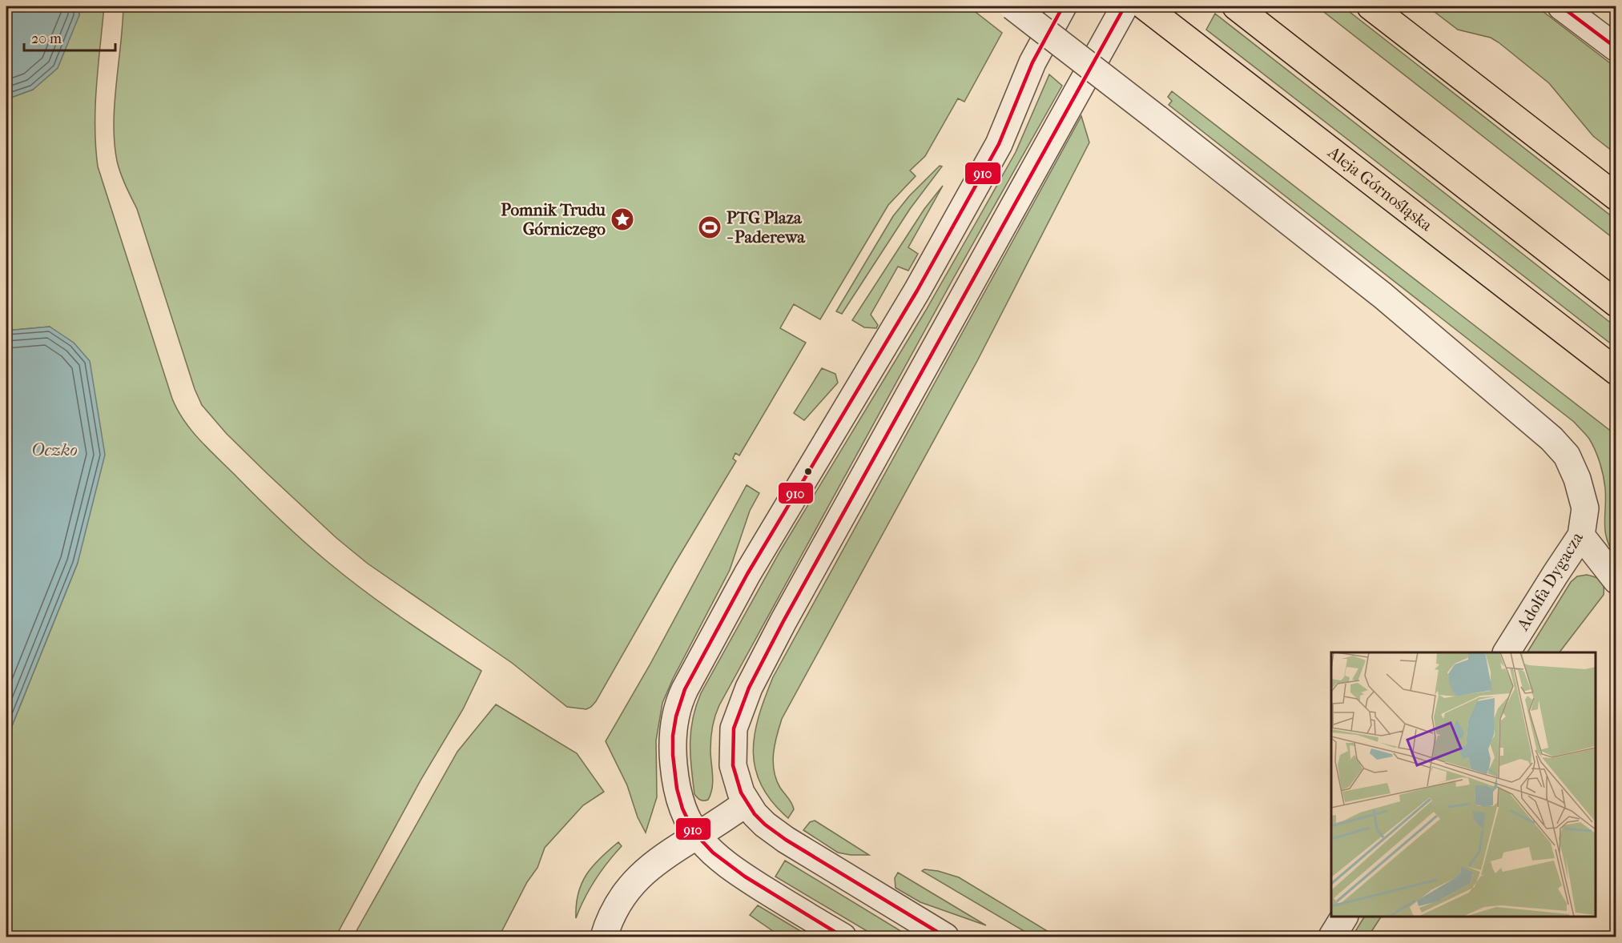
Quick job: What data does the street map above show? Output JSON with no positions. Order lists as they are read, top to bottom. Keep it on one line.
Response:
{"streets":{"main road":["Aleja Górnośląska"],"street":["Adolfa Dygacza"]},"water":["Oczko"],"places":{"place":["Pomnik Trudu Górniczego"],"sports":["PTG Plaza - Paderewa"]},"lines":["transit line 910"],"scale_bar":"20 m"}
